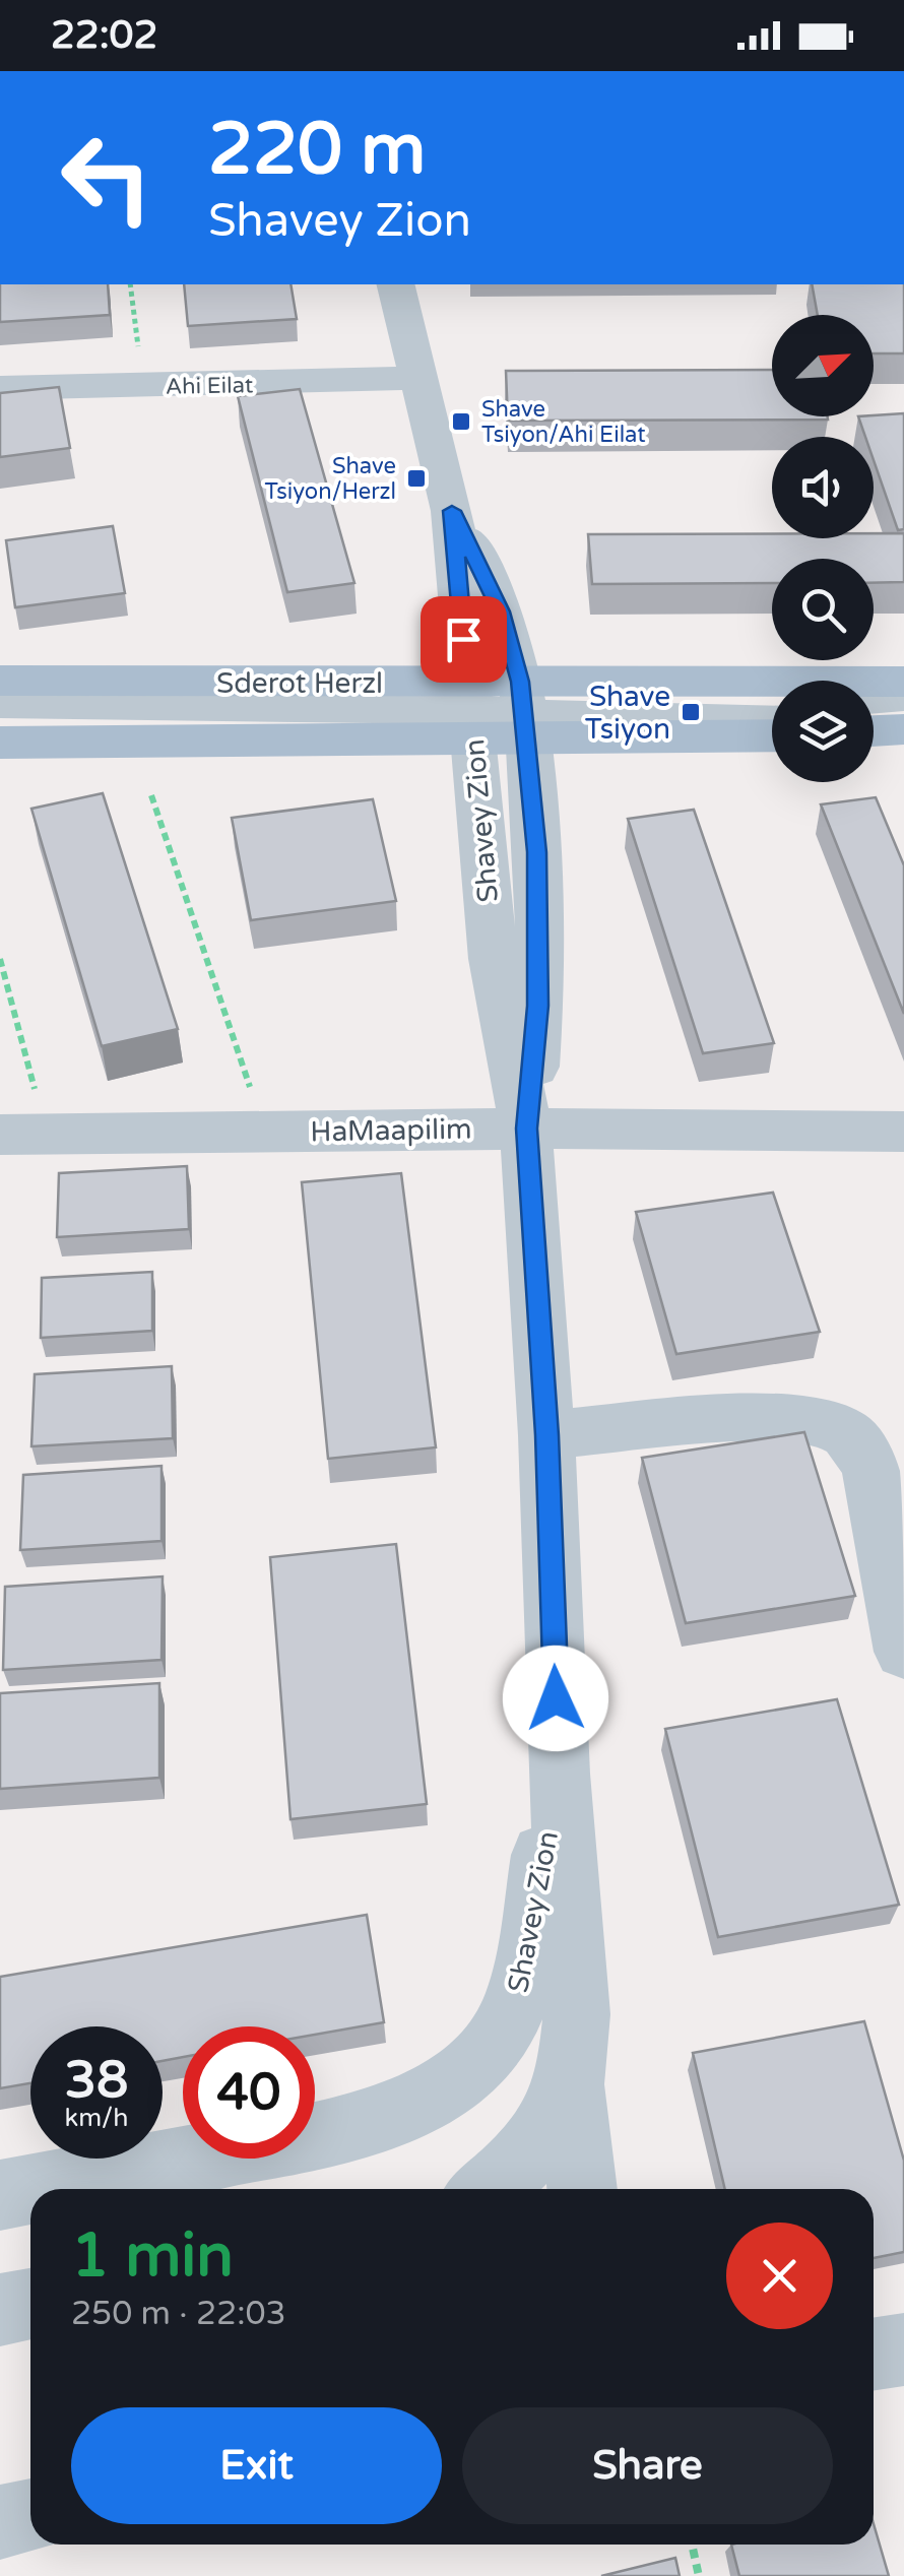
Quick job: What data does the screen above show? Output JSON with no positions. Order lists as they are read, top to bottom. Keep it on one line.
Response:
{"streets":{"main road":["Sderot Herzl"],"street":["Ahi Eilat","Shavey Zion","HaMaapilim"]},"crossings":[["Ahi Eilat","Shavey Zion"],["Sderot Herzl","Shavey Zion"],["Shavey Zion","HaMaapilim"]],"places":{"transit":["Shave Tsiyon/Ahi Eilat","Shave Tsiyon/Herzl","Shave Tsiyon"]},"north":"top right","page":{"status":"22:02","turn":["220 m","Shavey Zion"],"speed":"38 km/h","limit":"40","heading":["1 min","250 m · 22:03"],"buttons":["Exit","Share"]}}
